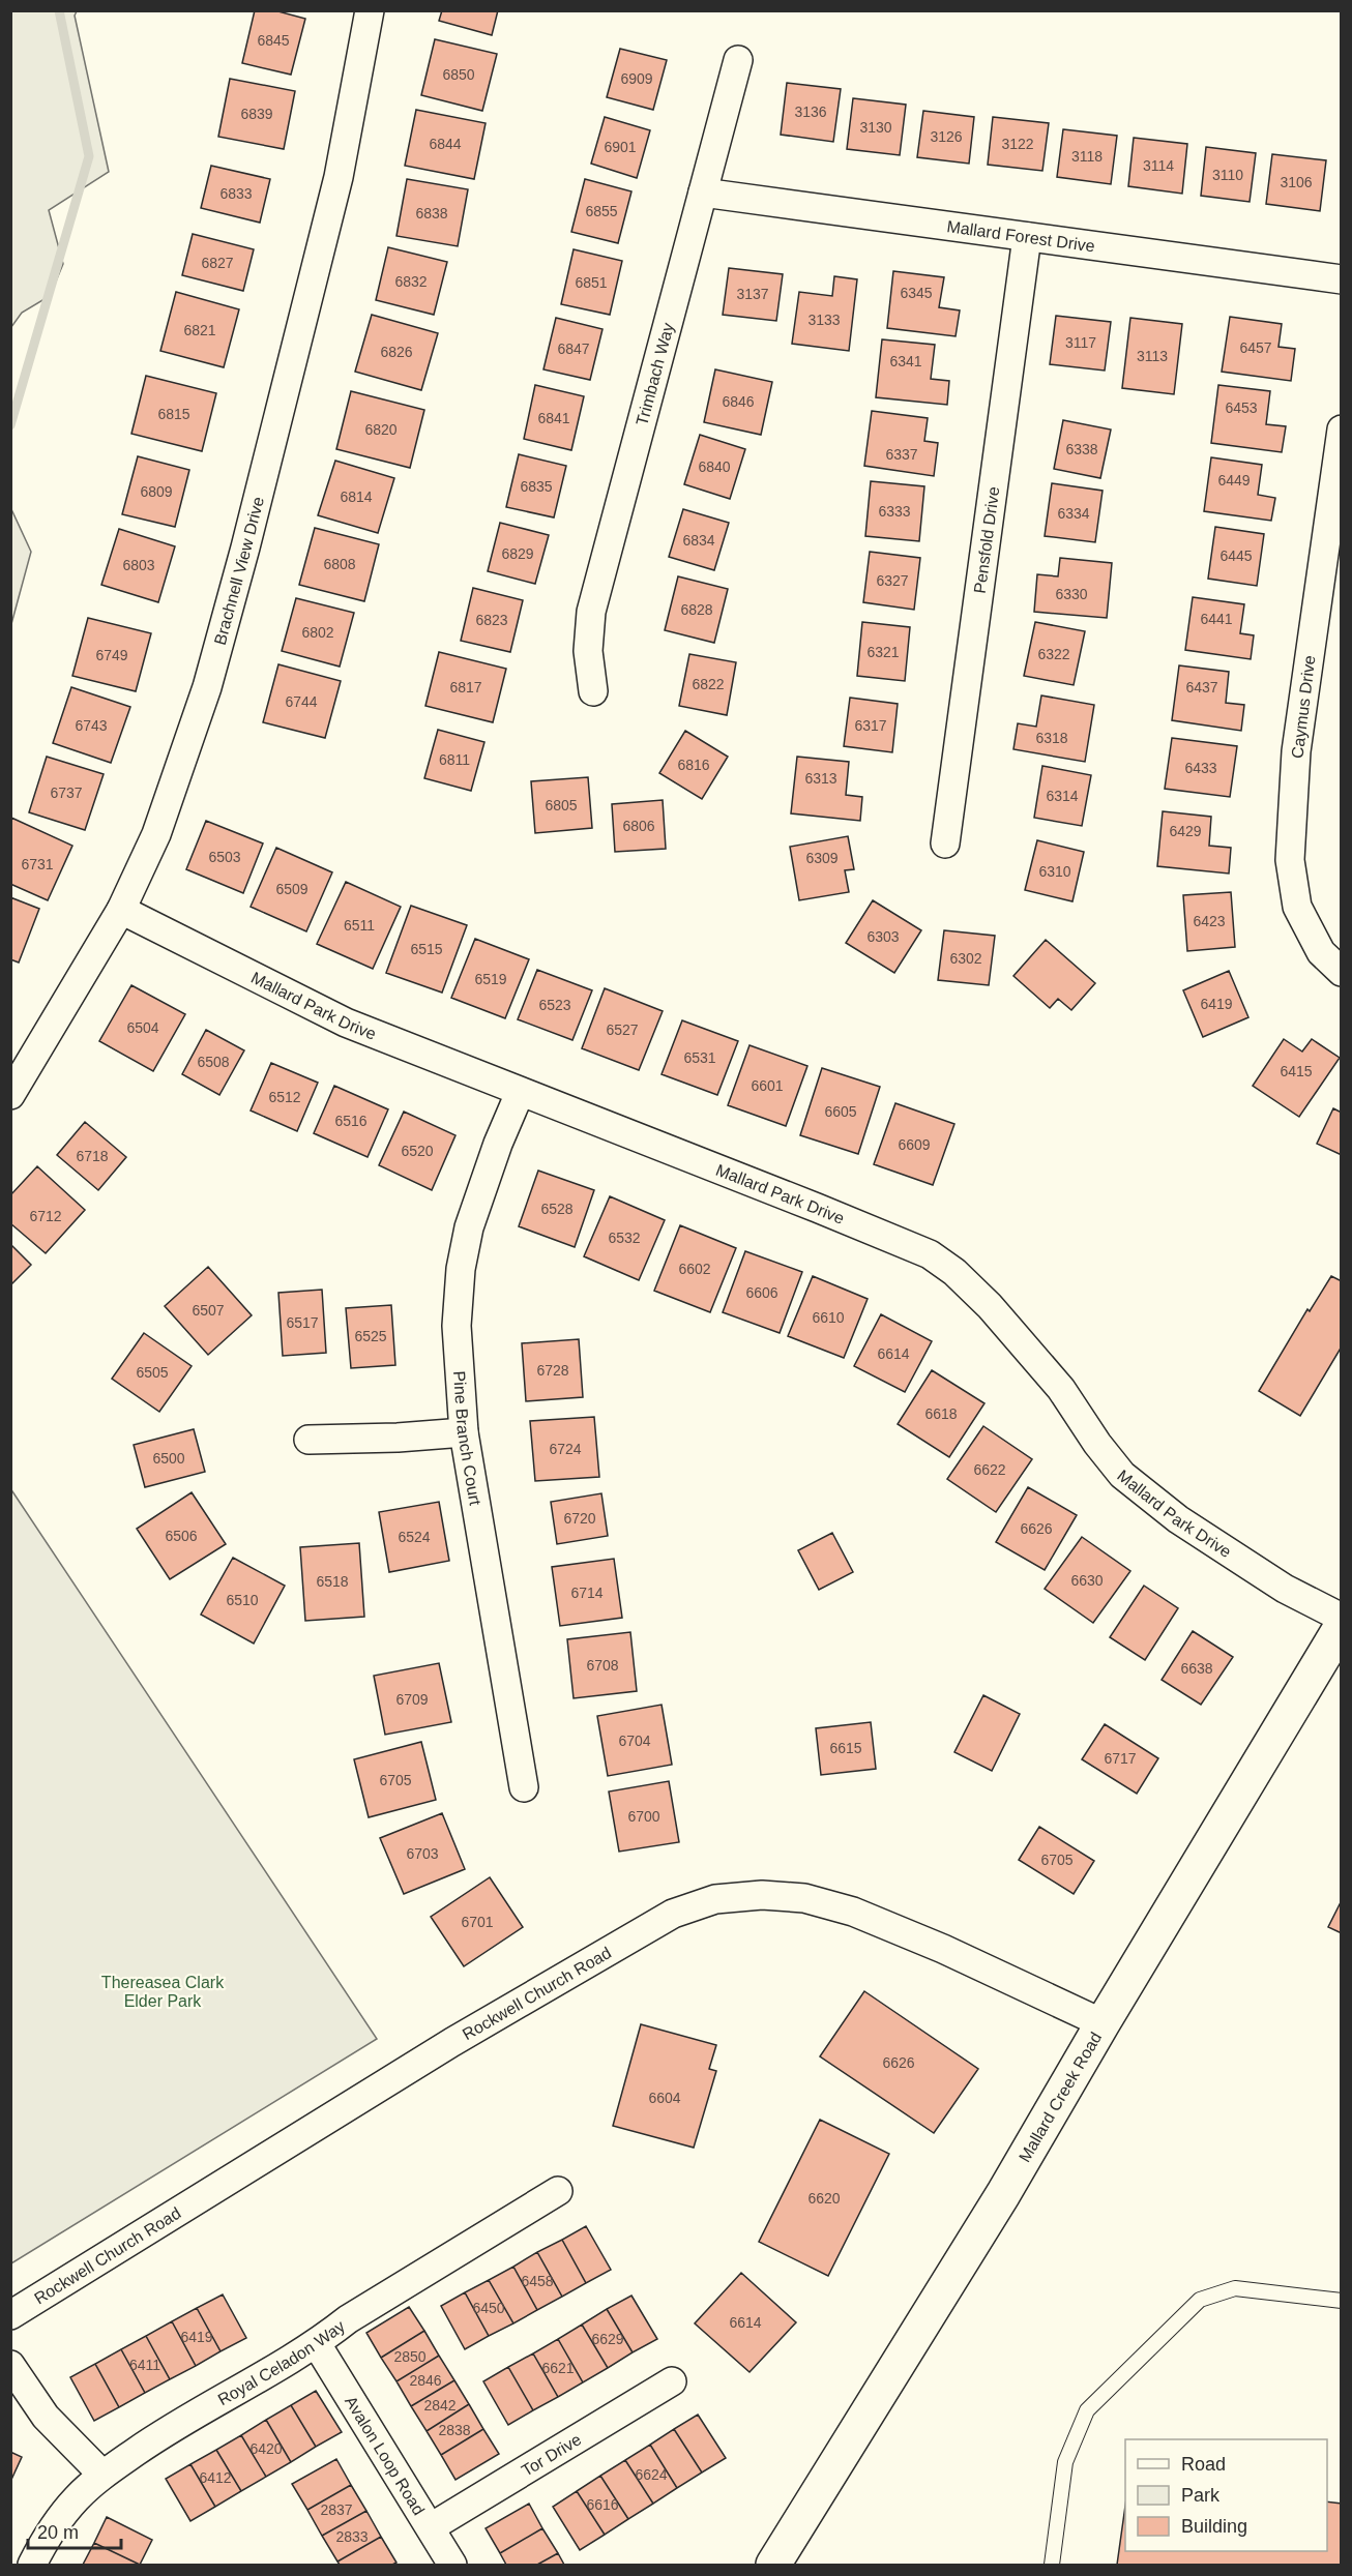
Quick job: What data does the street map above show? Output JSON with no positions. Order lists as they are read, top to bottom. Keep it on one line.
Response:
{"streets":{"main road":["Mallard Creek Road"],"street":["Mallard Forest Drive","Trimbach Way","Pensfold Drive","Brachnell View Drive","Caymus Drive","Mallard Park Drive","Pine Branch Court","Rockwell Church Road","Royal Celadon Way","Avalon Loop Road","Tor Drive"]},"crossings":[["Mallard Forest Drive","Trimbach Way"],["Mallard Forest Drive","Pensfold Drive"],["Brachnell View Drive","Mallard Park Drive"],["Mallard Park Drive","Pine Branch Court"],["Rockwell Church Road","Mallard Creek Road"],["Royal Celadon Way","Avalon Loop Road"],["Avalon Loop Road","Tor Drive"]],"parks":["Thereasea Clark Elder Park"],"house_numbers":["6845","6850","6909","3136","6839","3130","3126","6844","3122","6901","3118","3114","3110","3106","6833","6855","6838","6827","6832","6851","6345","3137","3133","6821","3117","6457","6847","6826","3113","6341","6846","6453","6815","6841","6820","6338","6337","6840","6449","6835","6809","6814","6333","6334","6834","6829","6445","6808","6803","6327","6330","6828","6441","6823","6802","6321","6322","6749","6822","6817","6437","6744","6743","6317","6318","6811","6816","6433","6313","6737","6314","6805","6806","6429","6503","6309","6731","6310","6509","6423","6511","6303","6515","6302","6519","6419","6523","6504","6527","6531","6508","6415","6601","6512","6605","6516","6609","6520","6718","6528","6712","6532","6602","6606","6507","6610","6517","6525","6614","6728","6505","6618","6724","6500","6622","6720","6626","6506","6524","6630","6518","6714","6510","6708","6638","6709","6704","6615","6717","6705","6700","6703","6705","6701","6626","6604","6620","6458","6450","6614","6419","6629","2850","6411","6621","2846","2842","2838","6420","6624","6412","6616","2837","2833"],"legend":["Road","Park","Building"],"scale_bar":"20 m"}
